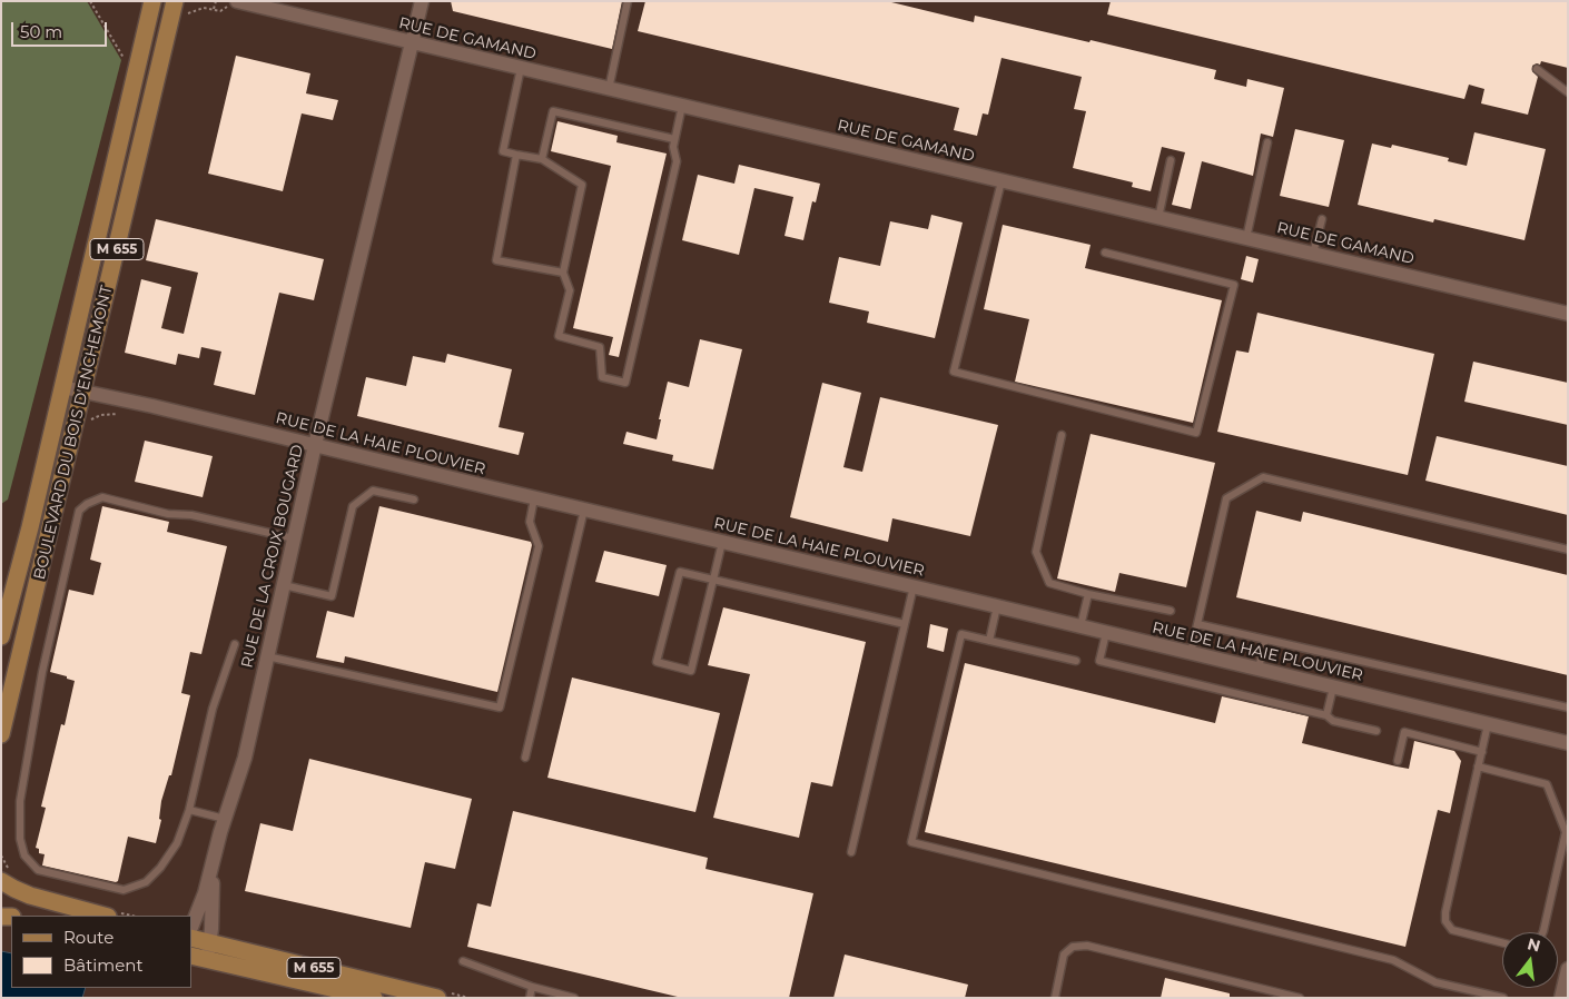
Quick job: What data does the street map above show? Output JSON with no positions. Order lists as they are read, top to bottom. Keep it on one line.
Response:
{"streets":{"main road":["M 655","BOULEVARD DU BOIS D'ENCHEMONT"],"street":["RUE DE GAMAND","RUE DE LA HAIE PLOUVIER","RUE DE LA CROIX BOUGARD"]},"crossings":[["RUE DE GAMAND","RUE DE LA CROIX BOUGARD"],["BOULEVARD DU BOIS D'ENCHEMONT","RUE DE LA HAIE PLOUVIER"],["RUE DE LA HAIE PLOUVIER","RUE DE LA CROIX BOUGARD"]],"legend":["Route","Bâtiment"],"scale_bar":"50 m","north":"top"}
